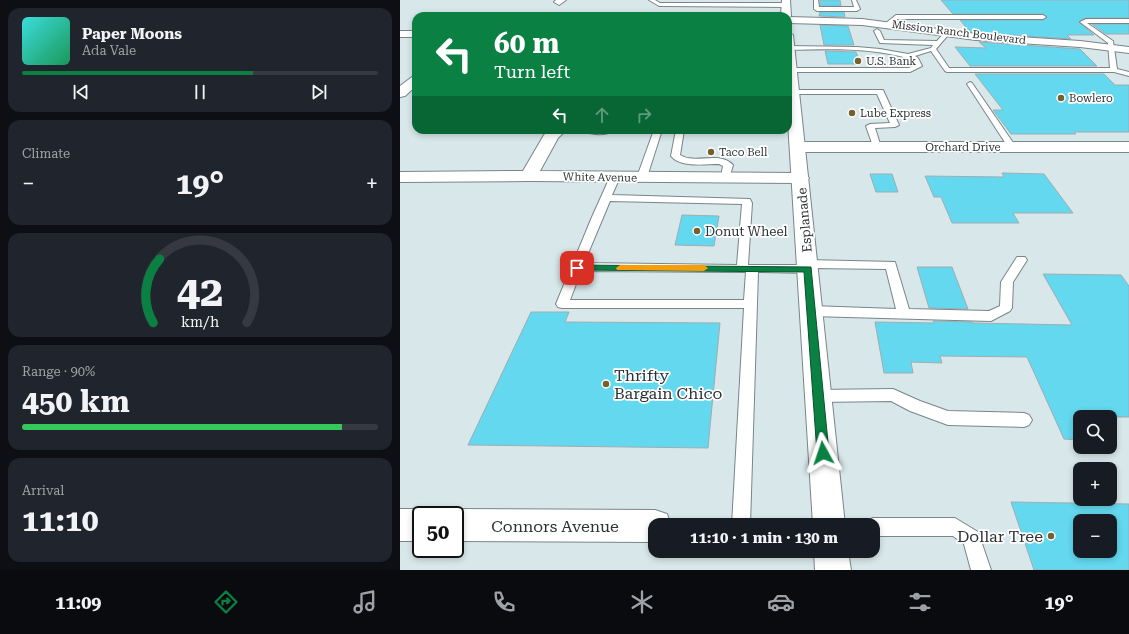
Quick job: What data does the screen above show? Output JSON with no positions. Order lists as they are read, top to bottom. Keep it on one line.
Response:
{"streets":{"street":["Mission Ranch Boulevard","Orchard Drive","White Avenue","Esplanade","Connors Avenue"]},"crossings":[["Orchard Drive","Esplanade"],["White Avenue","Esplanade"]],"places":["U.S. Bank","Bowlero","Lube Express","Taco Bell","Donut Wheel","Thrifty Bargain Chico","Dollar Tree"],"page":{"turn":["60 m","Turn left"],"song":["Paper Moons","Ada Vale"],"tile":["Climate",["Range · 90%","450 km"],["Arrival","11:10"]],"heat":["−","19°","+"],"map_buttons":["+","−"],"limit":"50","trip":"11:10 · 1 min · 130 m","tabs":["11:09","19°"],"gauge":["42","km/h"]}}
